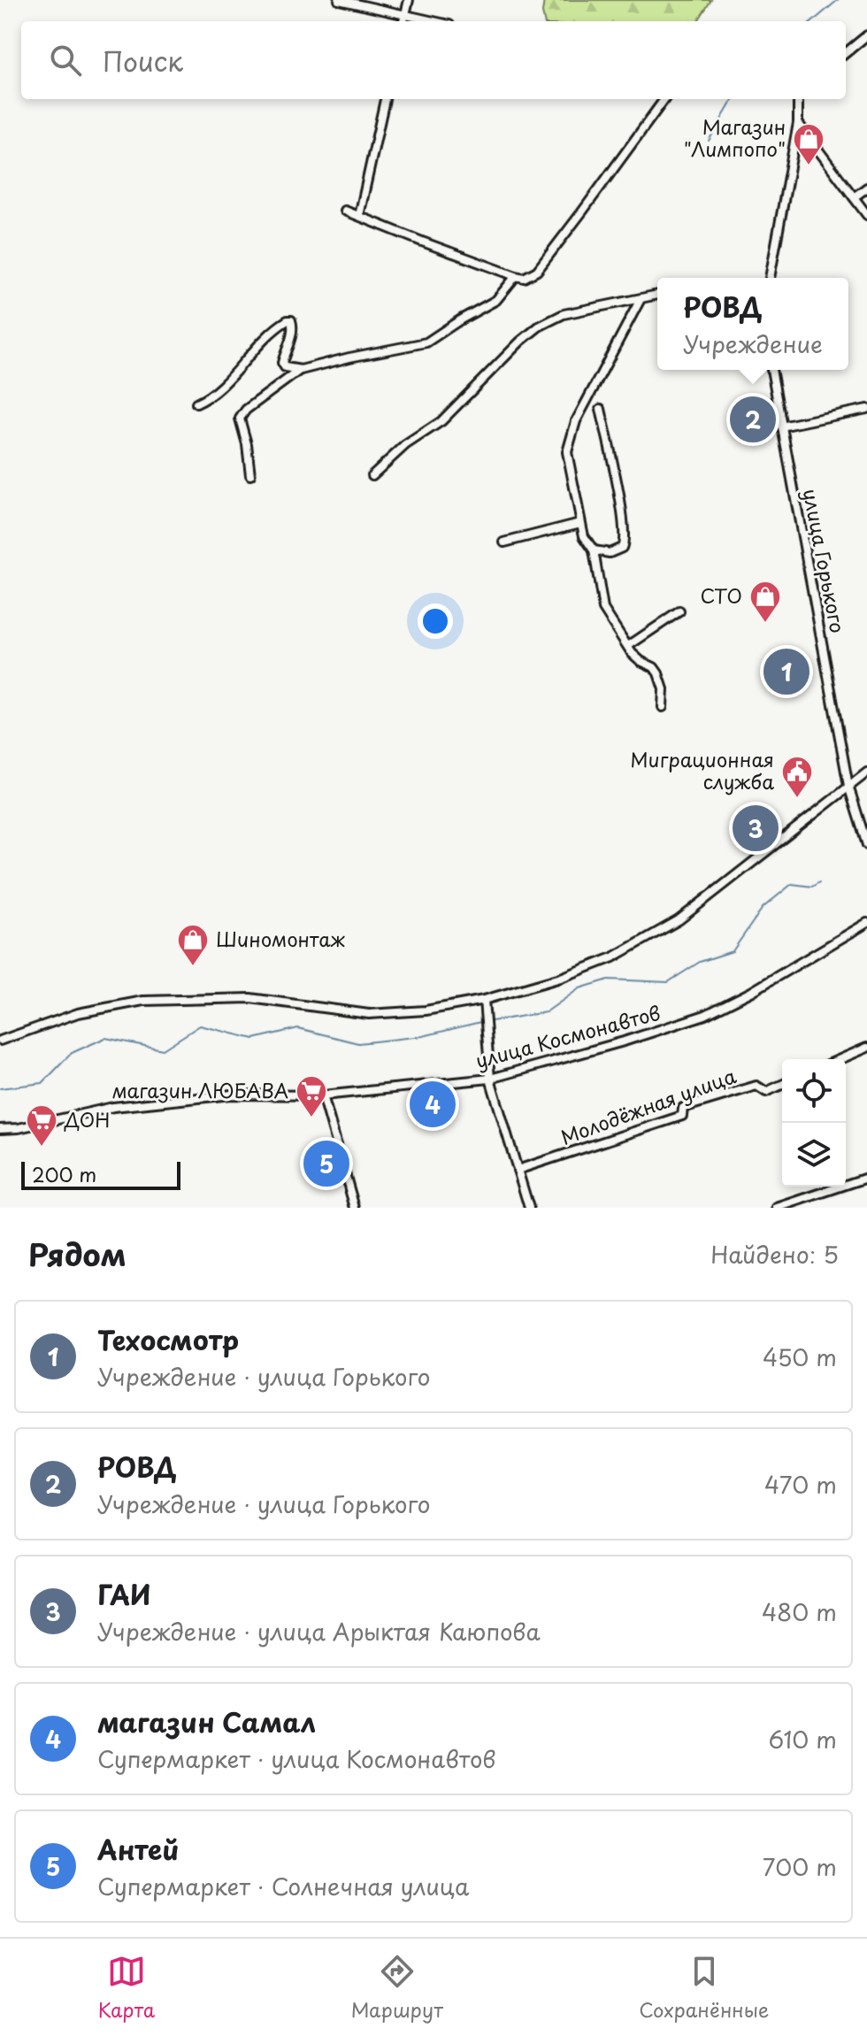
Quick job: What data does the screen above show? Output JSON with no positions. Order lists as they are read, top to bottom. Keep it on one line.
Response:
{"streets":{"street":["улица Горького","улица Космонавтов","Молодёжная улица"]},"places":{"shop":["Магазин \"Лимпопо\"","СТО","Шиномонтаж"],"public building":["Миграционная служба"],"supermarket":["магазин ЛЮБАВА","ДОН"]},"scale_bar":"200 m","page":{"search":"Поиск","popup":["РОВД","Учреждение"],"pins":["2","1","3","4","5"],"scale":"200 m","heading":["Рядом","Найдено: 5"],"list":[{"mark":"1","name":"Техосмотр","note":"Учреждение · улица Горького","value":"450 m"},{"mark":"2","name":"РОВД","note":"Учреждение · улица Горького","value":"470 m"},{"mark":"3","name":"ГАИ","note":"Учреждение · улица Арыктая Каюпова","value":"480 m"},{"mark":"4","name":"магазин Самал","note":"Супермаркет · улица Космонавтов","value":"610 m"},{"mark":"5","name":"Антей","note":"Супермаркет · Солнечная улица","value":"700 m"}],"nav":["Карта","Маршрут","Сохранённые"]}}
